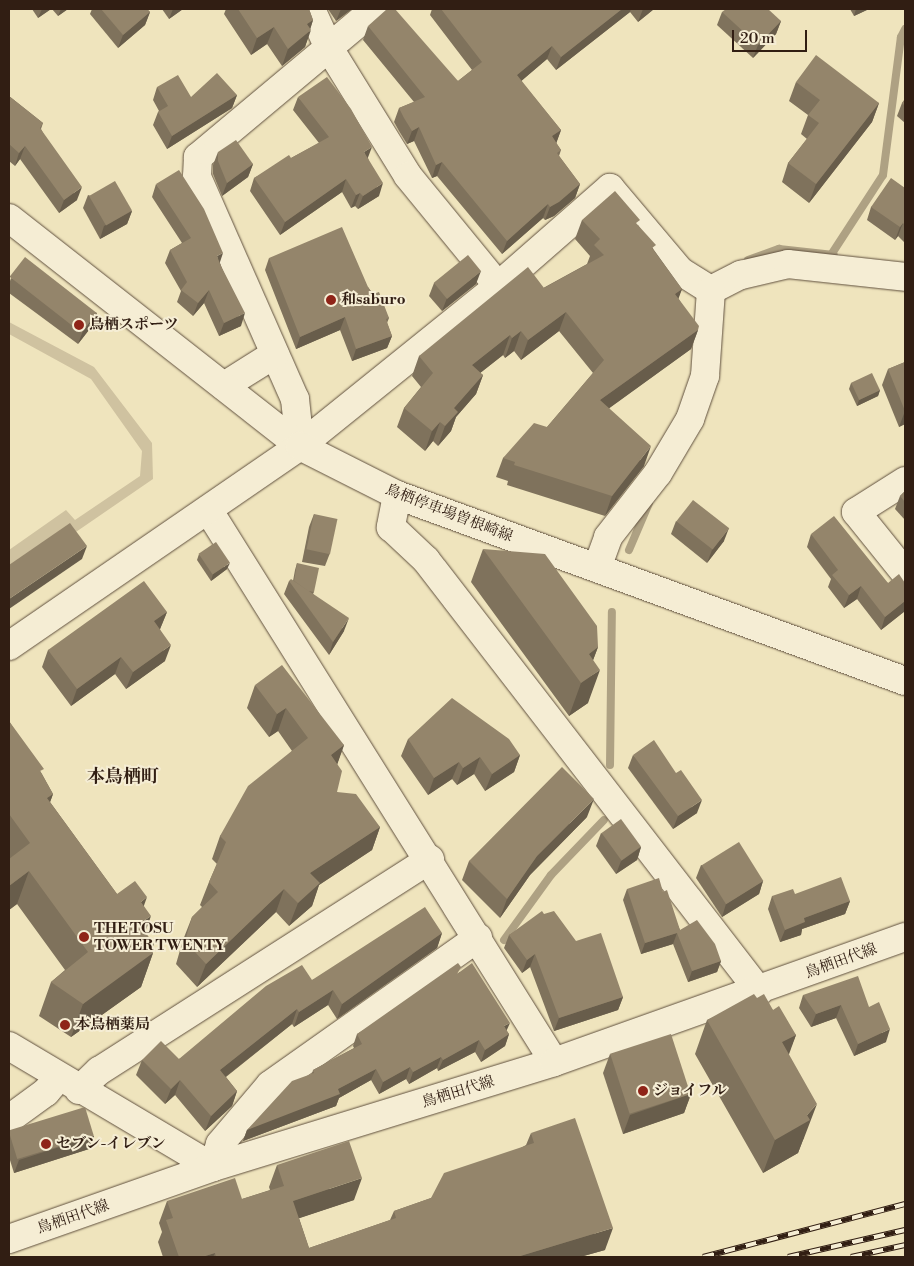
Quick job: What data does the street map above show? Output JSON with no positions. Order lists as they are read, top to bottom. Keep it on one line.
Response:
{"streets":{"street":["鳥栖停車場曽根崎線","鳥栖田代線"]},"districts":["本鳥栖町"],"places":["和saburo","鳥栖スポーツ","THE TOSU TOWER TWENTY","本鳥栖薬局","ジョイフル","セブン-イレブン"],"scale_bar":"20 m"}
